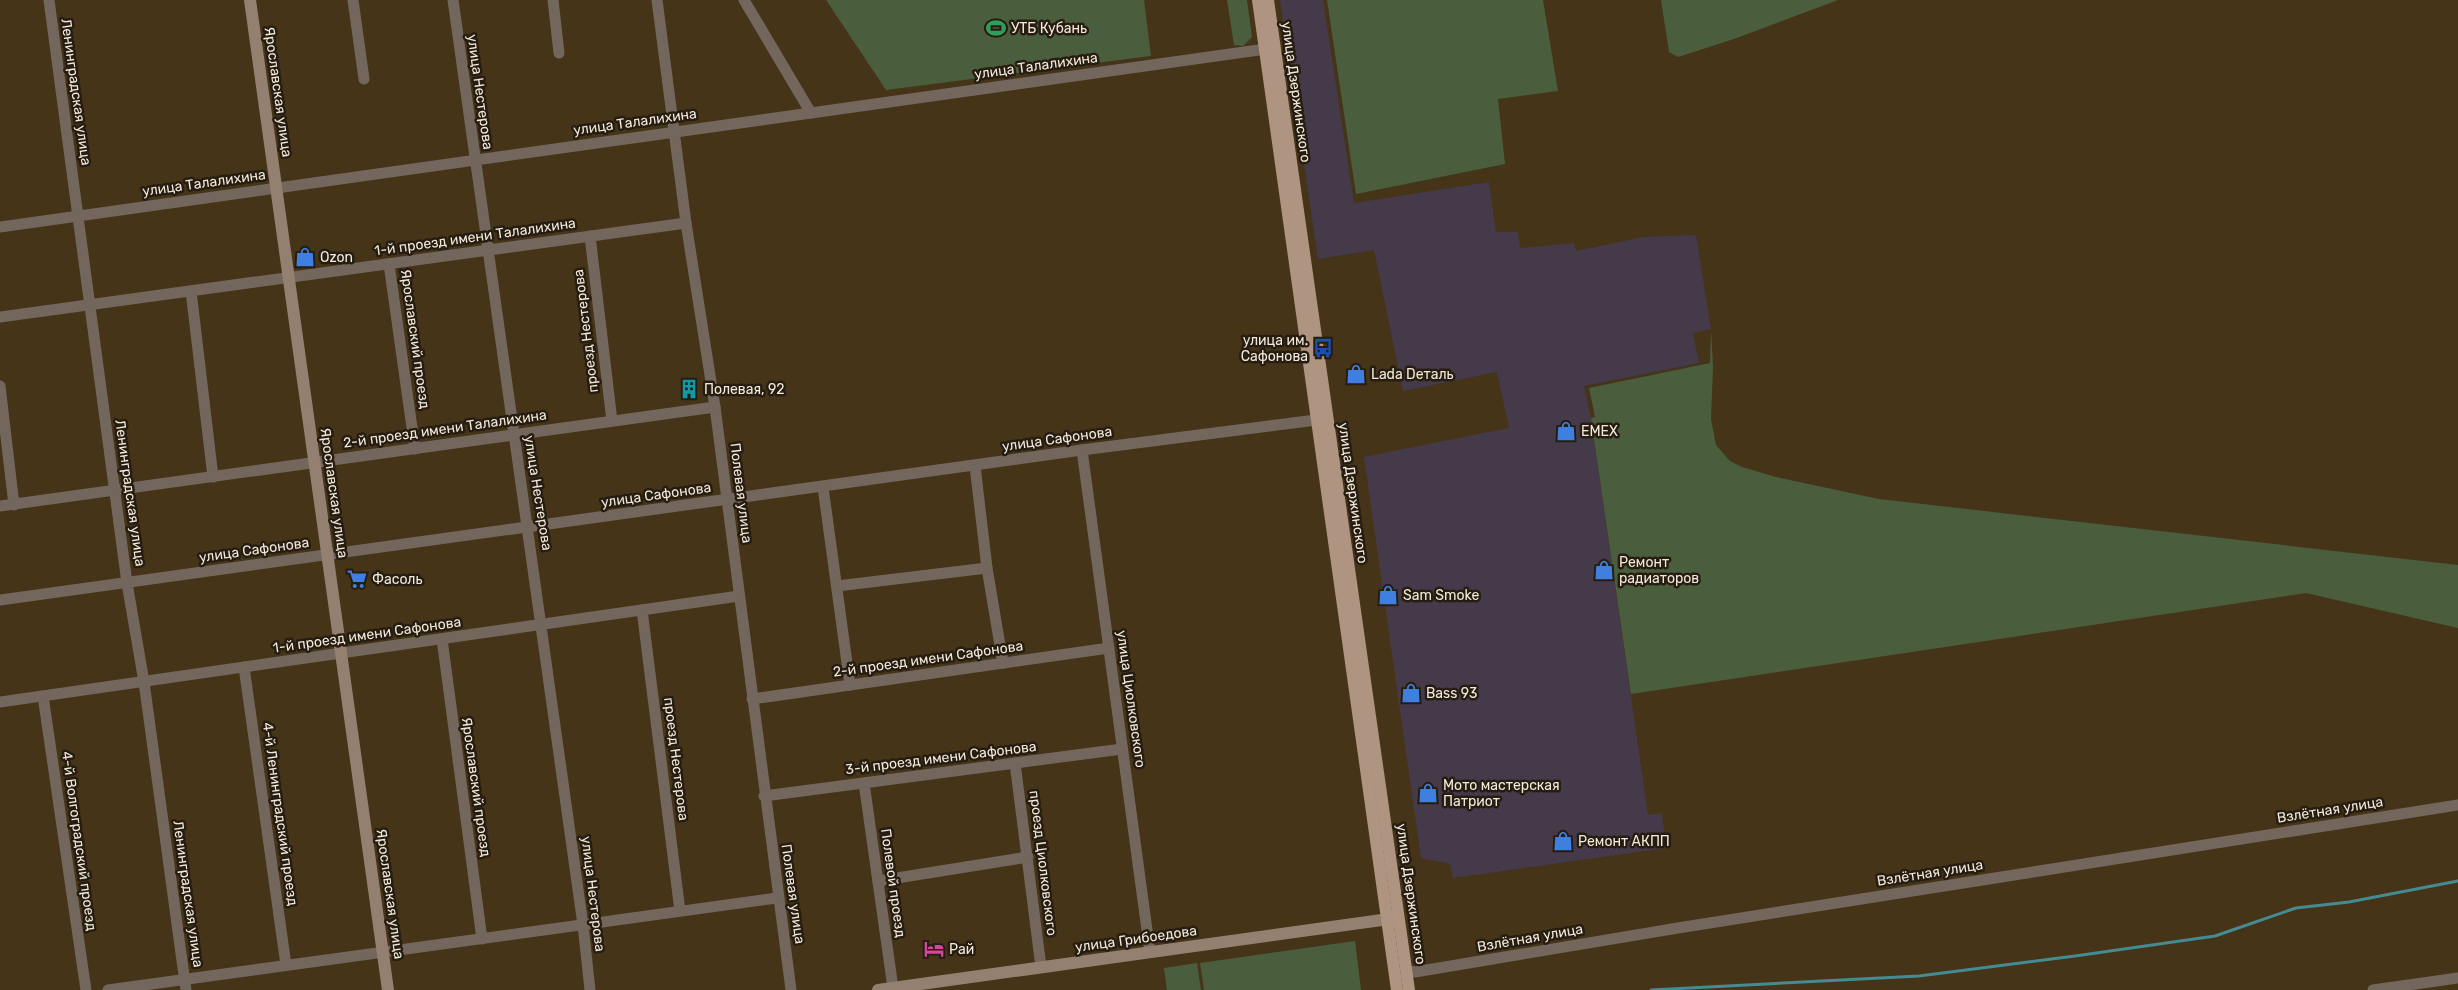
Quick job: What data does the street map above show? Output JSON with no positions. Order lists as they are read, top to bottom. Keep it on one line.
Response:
{"streets":{"main road":["улица Дзержинского"],"street":["улица Талалихина","Ленинградская улица","Ярославская улица","улица Нестерова","1-й проезд имени Талалихина","проезд Нестерова","Ярославский проезд","2-й проезд имени Талалихина","улица Сафонова","Полевая улица","1-й проезд имени Сафонова","2-й проезд имени Сафонова","улица Циолковского","3-й проезд имени Сафонова","Взлётная улица","4-й Ленинградский проезд","4-й Волгоградский проезд","проезд Циолковского","Полевой проезд","улица Грибоедова"]},"crossings":[["улица Талалихина","Ленинградская улица"],["улица Талалихина","Ярославская улица"],["улица Талалихина","улица Нестерова"],["улица Талалихина","улица Дзержинского"],["улица Талалихина","Полевая улица"],["Ленинградская улица","1-й проезд имени Талалихина"],["Ленинградская улица","2-й проезд имени Талалихина"],["Ленинградская улица","улица Сафонова"],["Ленинградская улица","1-й проезд имени Сафонова"],["Ярославская улица","1-й проезд имени Талалихина"],["Ярославская улица","2-й проезд имени Талалихина"],["Ярославская улица","улица Сафонова"],["Ярославская улица","1-й проезд имени Сафонова"],["улица Нестерова","1-й проезд имени Талалихина"],["улица Нестерова","2-й проезд имени Талалихина"],["улица Нестерова","улица Сафонова"],["улица Нестерова","1-й проезд имени Сафонова"],["улица Дзержинского","улица Сафонова"],["улица Дзержинского","Взлётная улица"],["улица Дзержинского","улица Грибоедова"],["1-й проезд имени Талалихина","проезд Нестерова"],["1-й проезд имени Талалихина","Ярославский проезд"],["1-й проезд имени Талалихина","Полевая улица"],["проезд Нестерова","2-й проезд имени Талалихина"],["проезд Нестерова","1-й проезд имени Сафонова"],["Ярославский проезд","2-й проезд имени Талалихина"],["Ярославский проезд","1-й проезд имени Сафонова"],["2-й проезд имени Талалихина","Полевая улица"],["улица Сафонова","Полевая улица"],["улица Сафонова","улица Циолковского"],["Полевая улица","1-й проезд имени Сафонова"],["Полевая улица","2-й проезд имени Сафонова"],["Полевая улица","3-й проезд имени Сафонова"],["1-й проезд имени Сафонова","4-й Ленинградский проезд"],["1-й проезд имени Сафонова","4-й Волгоградский проезд"],["2-й проезд имени Сафонова","улица Циолковского"],["улица Циолковского","3-й проезд имени Сафонова"],["улица Циолковского","улица Грибоедова"],["3-й проезд имени Сафонова","проезд Циолковского"],["3-й проезд имени Сафонова","Полевой проезд"],["проезд Циолковского","улица Грибоедова"],["Полевой проезд","улица Грибоедова"]],"places":{"sports":["УТБ Кубань"],"shop":["Ozon","Lada Dеталь","EMEX","Ремонт радиаторов","Sam Smoke","Bass 93","Мото мастерская Патриот","Ремонт АКПП"],"bus stop":["улица им. Сафонова"],"building":["Полевая, 92"],"supermarket":["Фасоль"],"hotel":["Рай"]}}
